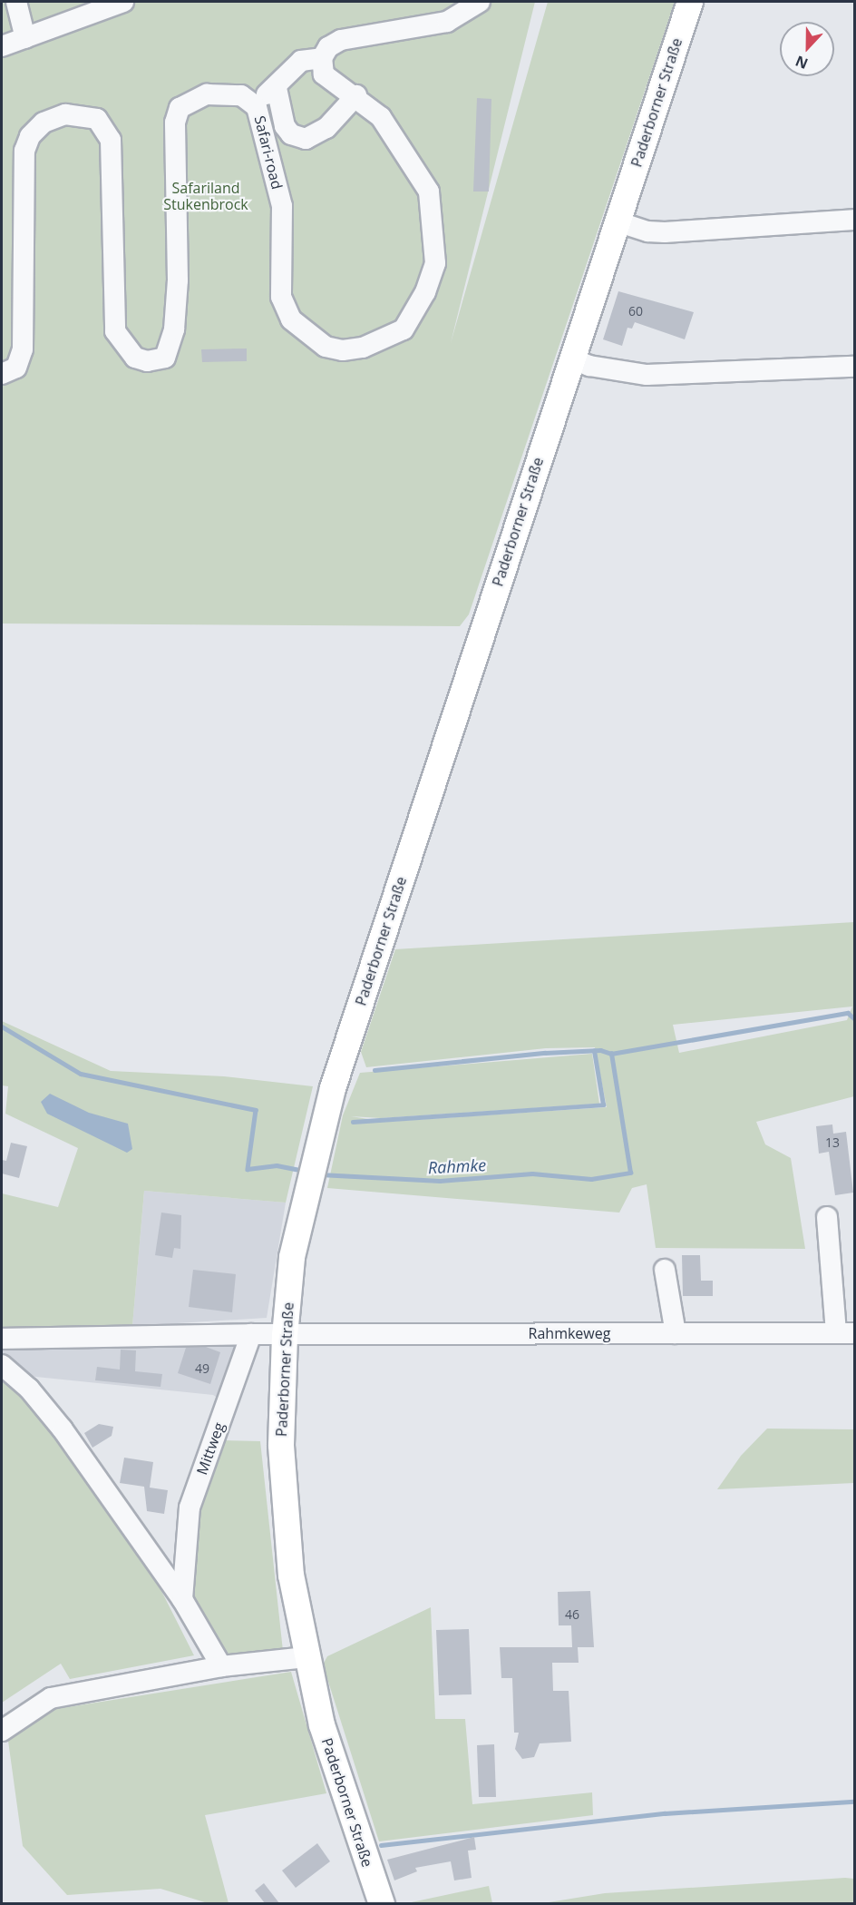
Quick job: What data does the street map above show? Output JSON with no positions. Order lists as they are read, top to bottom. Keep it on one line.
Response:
{"streets":{"main road":["Paderborner Straße"],"street":["Safari-road","Rahmkeweg","Mittweg"]},"crossings":[["Paderborner Straße","Rahmkeweg"]],"water":["Rahmke"],"parks":["Safariland Stukenbrock"],"house_numbers":["60","13","49","46"],"north":"bottom"}
